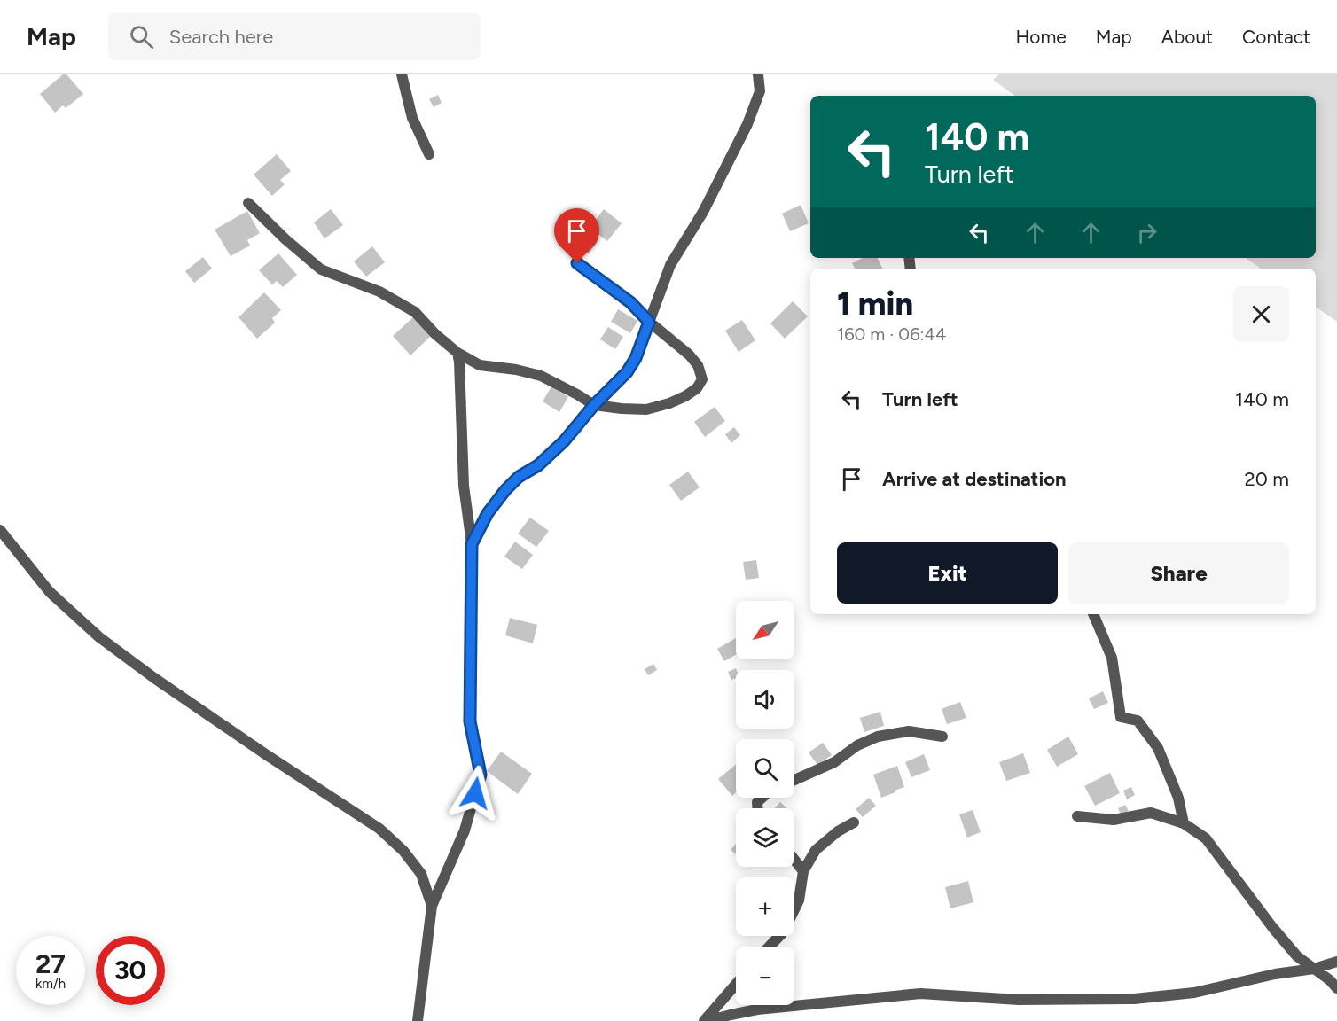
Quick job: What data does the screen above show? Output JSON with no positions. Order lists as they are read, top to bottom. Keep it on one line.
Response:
{"north":"bottom left","page":{"header":"Map","search":"Search here","nav":["Home","Map","About","Contact"],"turn":["140 m","Turn left"],"heading":["1 min","160 m · 06:44"],"list":[{"name":"Turn left","value":"140 m"},{"name":"Arrive at destination","value":"20 m"}],"buttons":["Exit","Share"],"map_buttons":["+","−"],"speed":"27 km/h","limit":"30"}}
